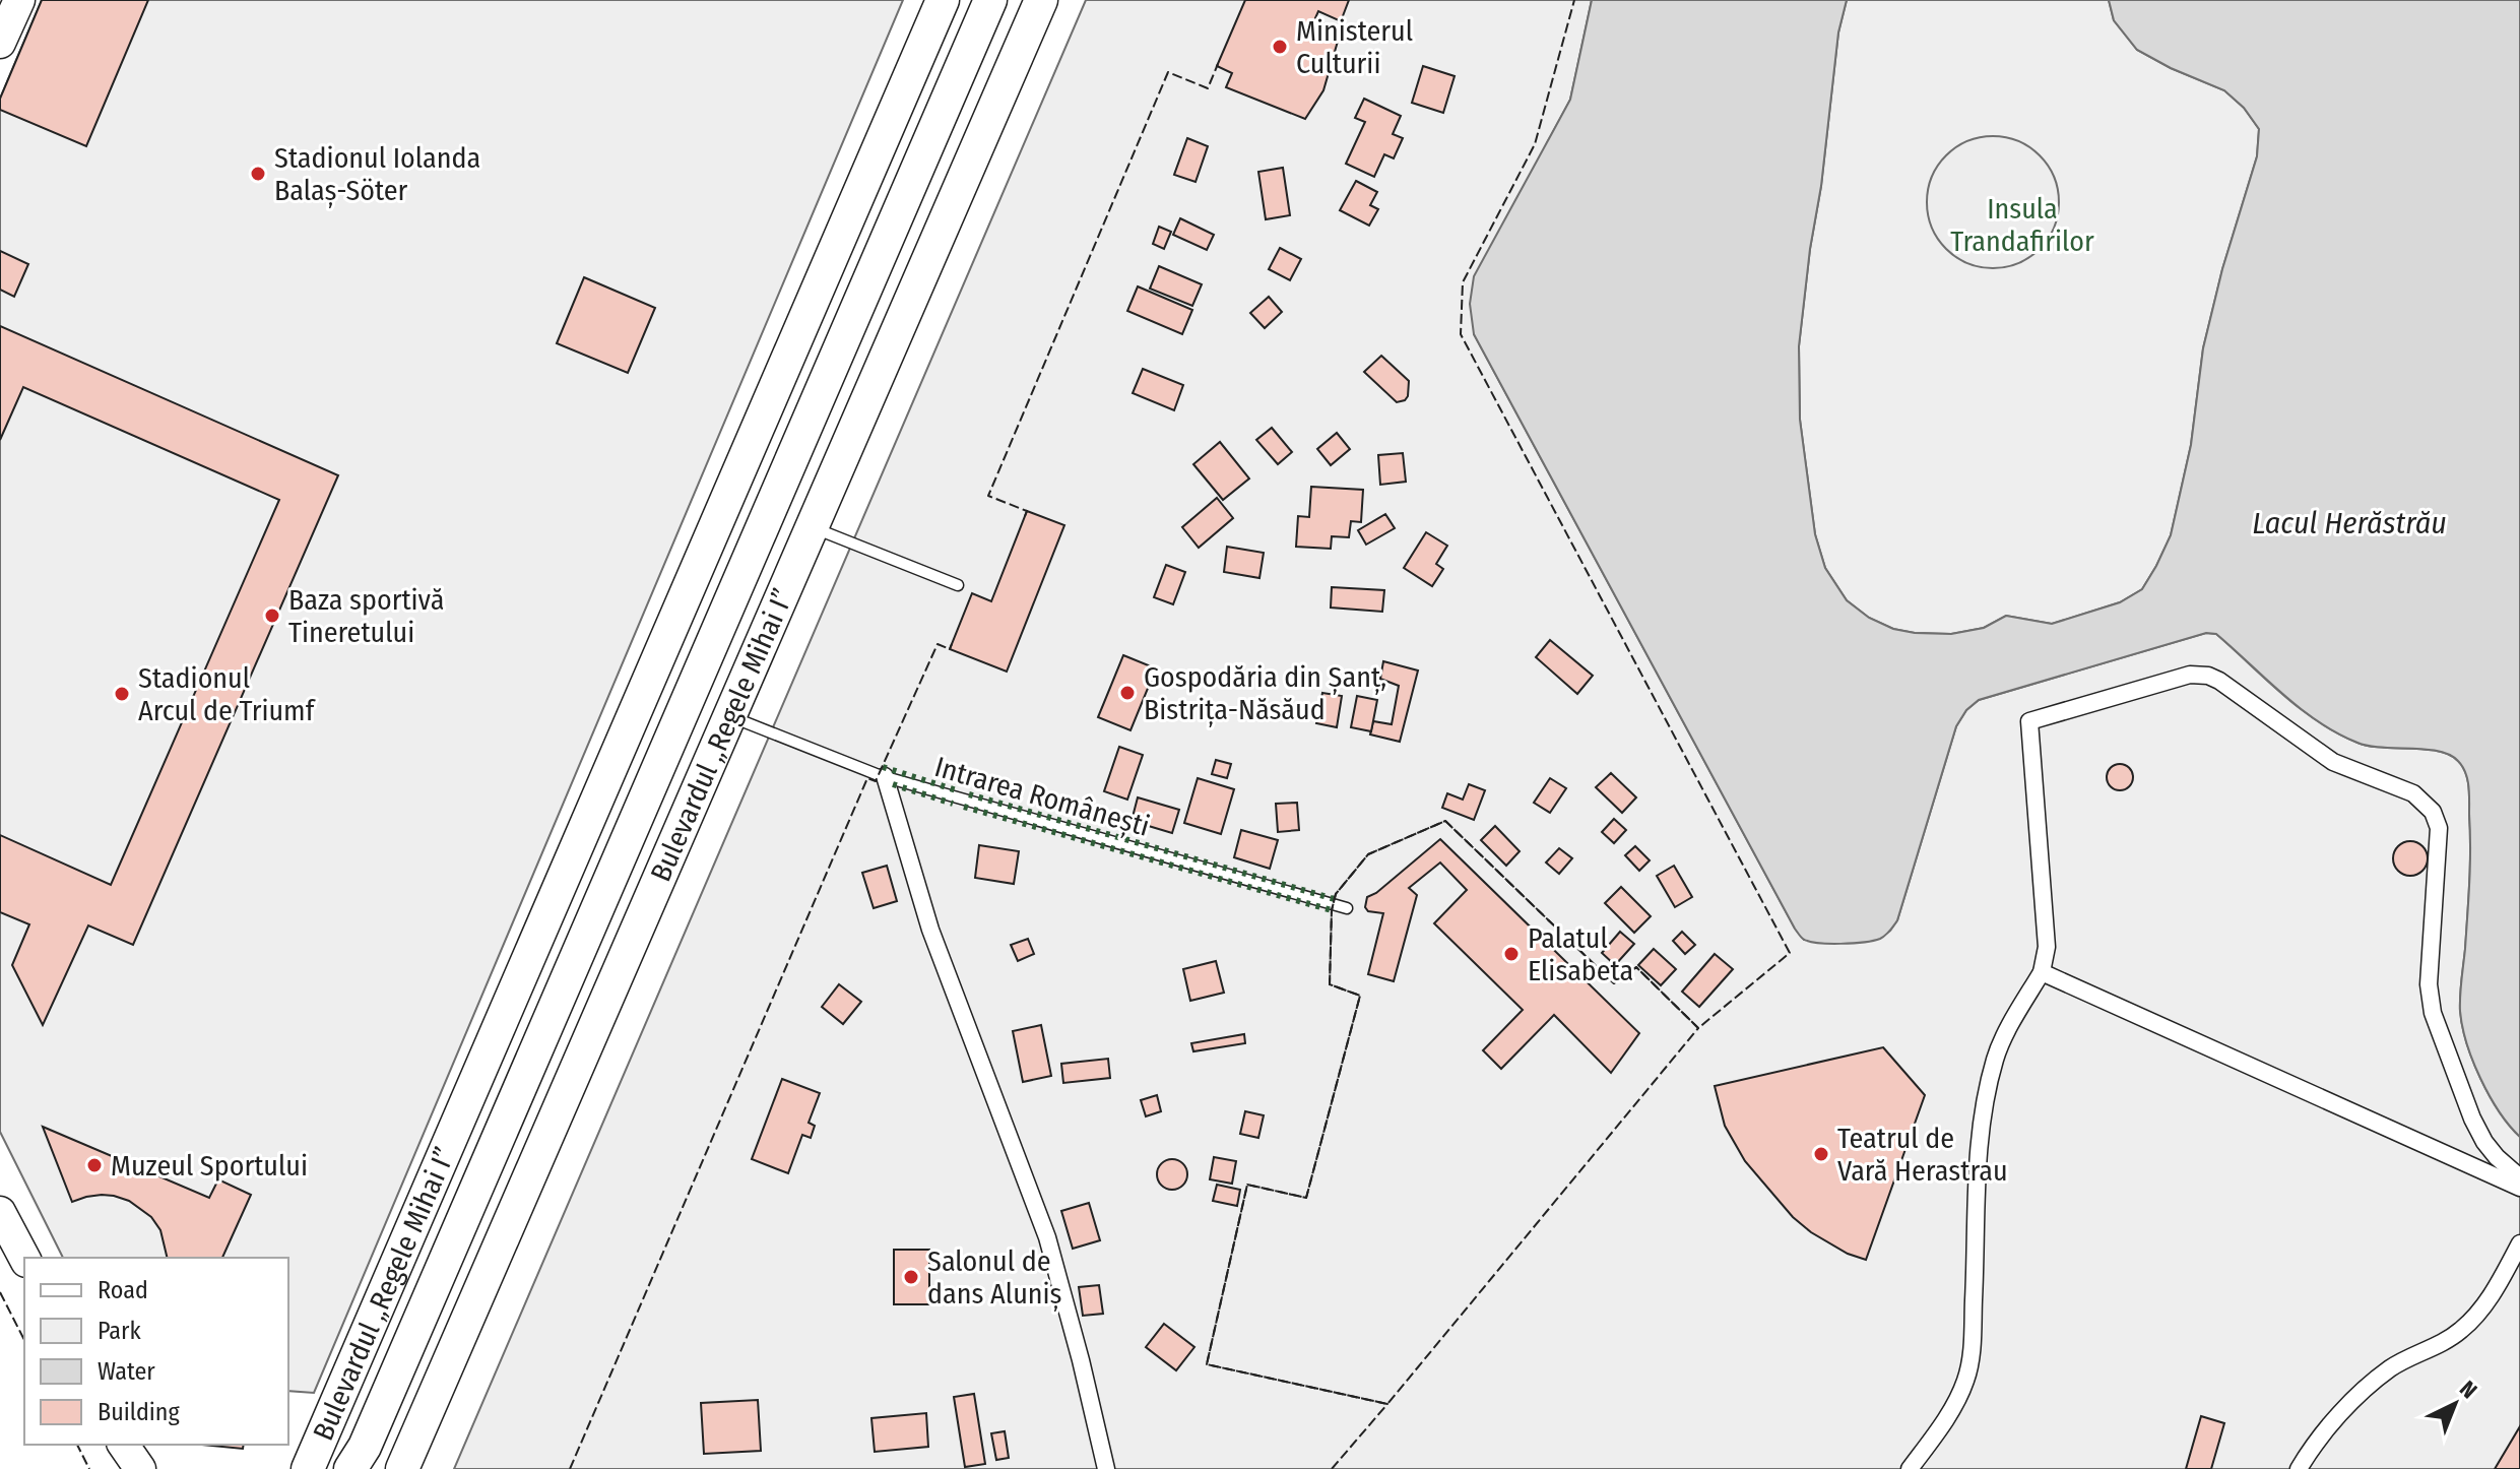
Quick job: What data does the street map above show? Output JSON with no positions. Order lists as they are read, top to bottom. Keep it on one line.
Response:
{"streets":{"main road":["Bulevardul „Regele Mihai I”"],"lane":["Intrarea Românești"]},"crossings":[["Bulevardul „Regele Mihai I”","Intrarea Românești"]],"water":["Lacul Herăstrău"],"parks":["Insula Trandafirilor"],"places":["Ministerul Culturii","Stadionul Iolanda Balaș-Söter","Baza sportivă Tineretului","Gospodăria din Șanț, Bistrița-Năsăud","Stadionul Arcul de Triumf","Palatul Elisabeta","Teatrul de Vară Herastrau","Muzeul Sportului","Salonul de dans Aluniș"],"legend":["Road","Park","Water","Building"],"north":"top right"}
